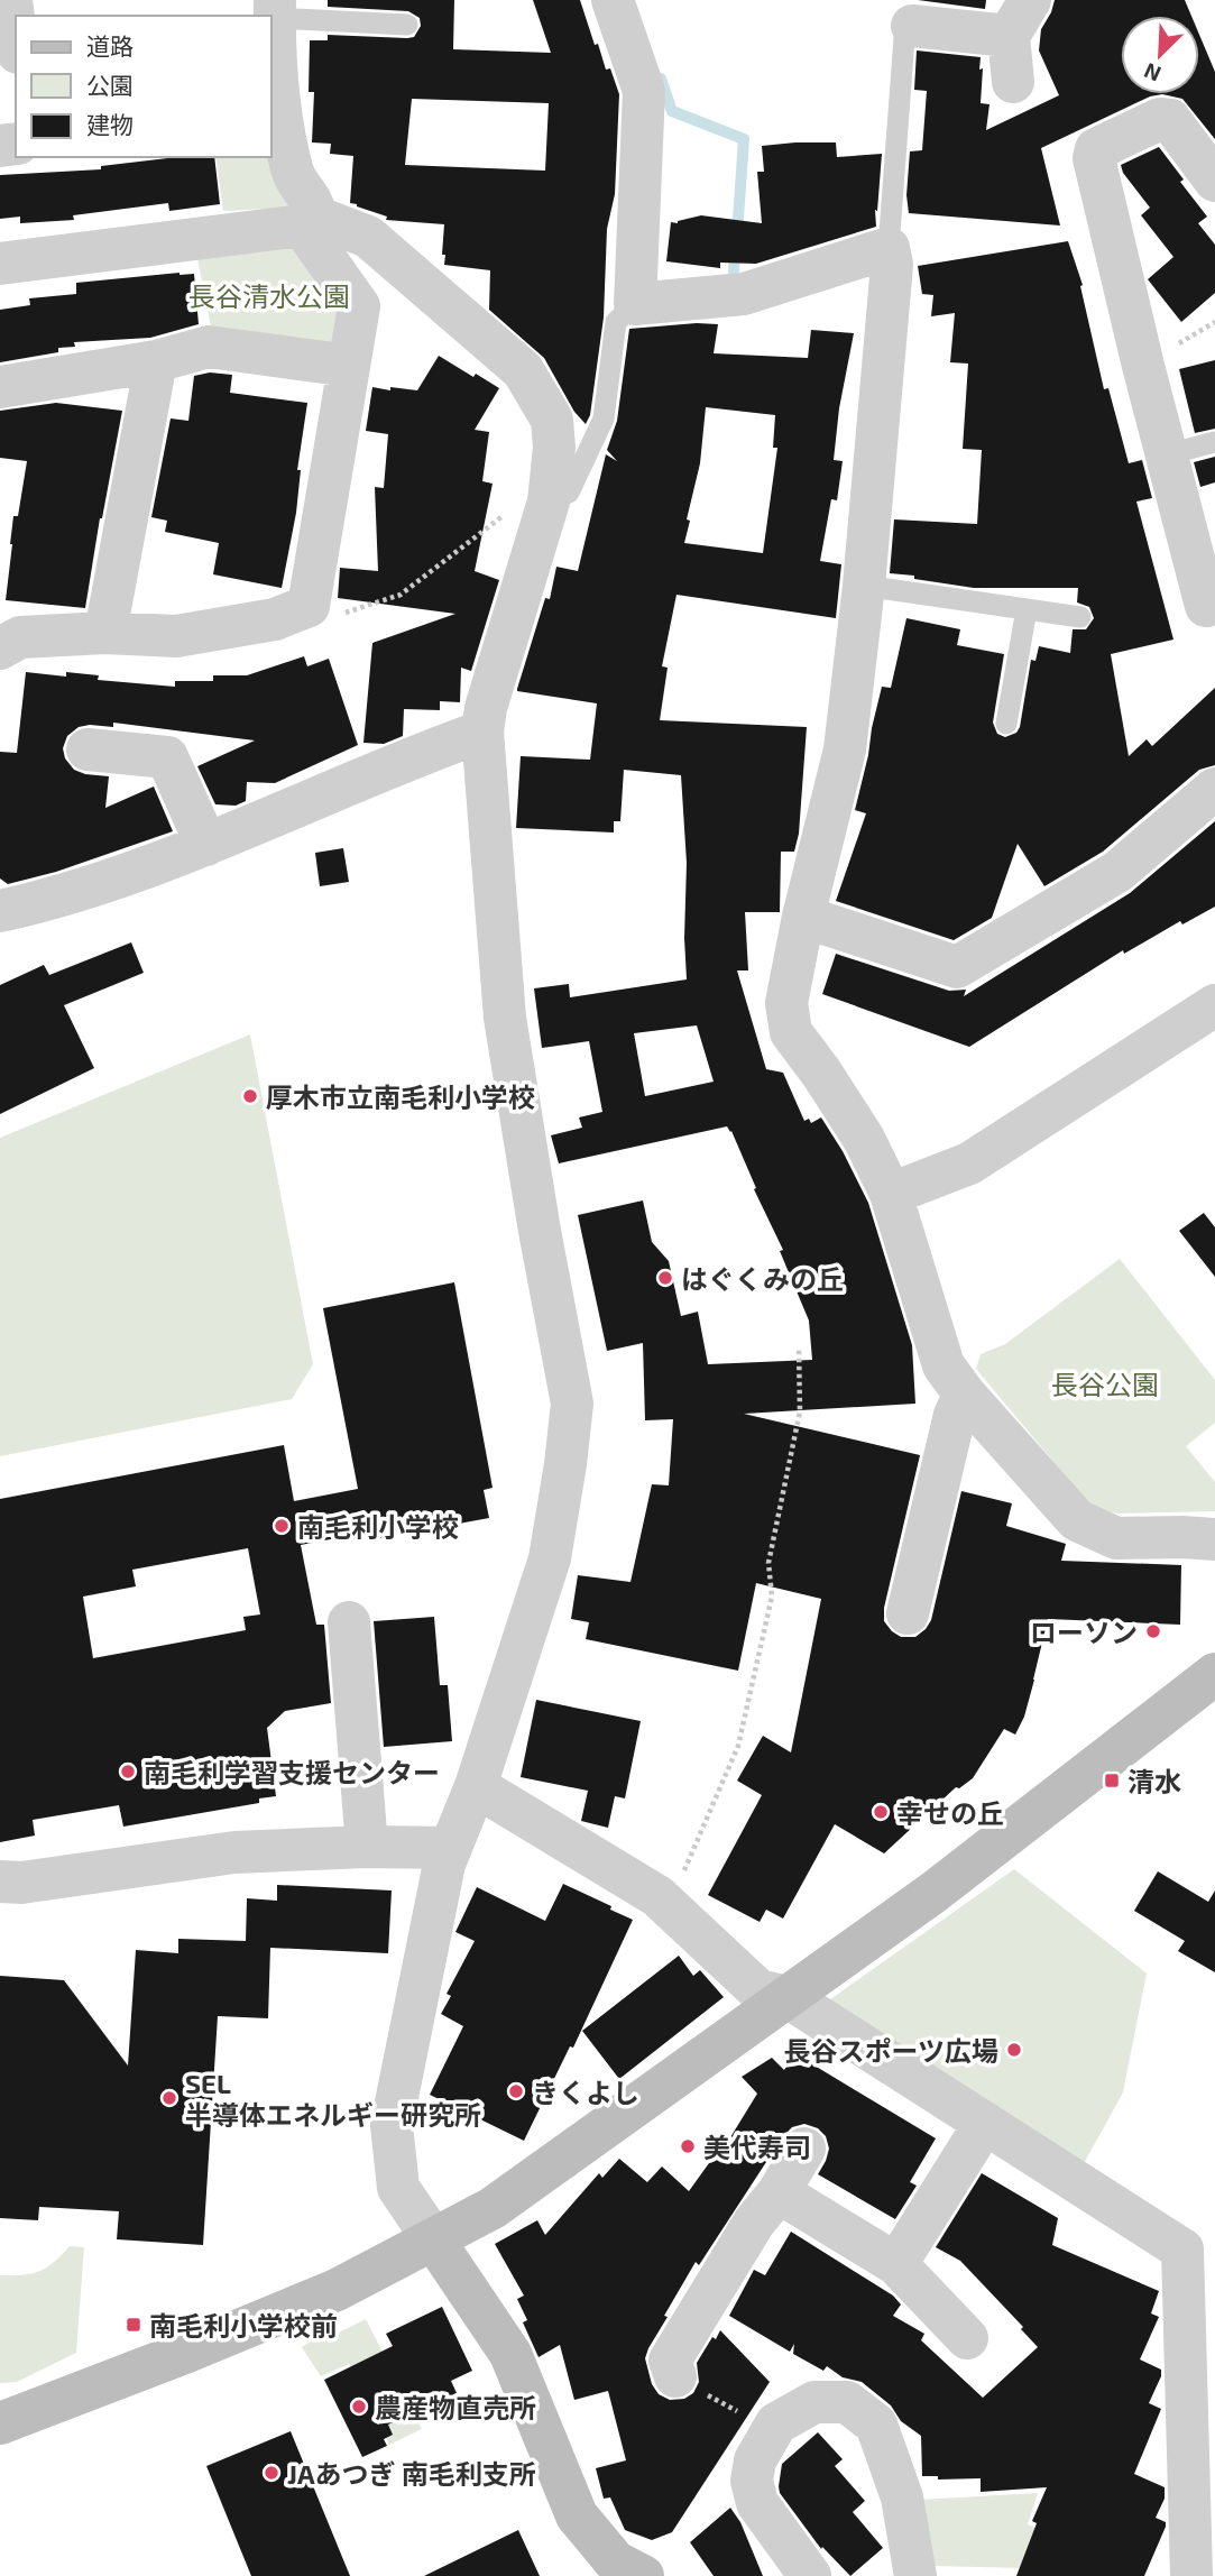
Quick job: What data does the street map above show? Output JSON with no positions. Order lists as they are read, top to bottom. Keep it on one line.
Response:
{"parks":["長谷清水公園","長谷公園"],"places":{"other":["厚木市立南毛利小学校","はぐくみの丘","南毛利小学校","ローソン","南毛利学習支援センター","幸せの丘","長谷スポーツ広場","きくよし","SEL 半導体エネルギー研究所","美代寿司","農産物直売所","JAあつぎ 南毛利支所"],"transit":["清水","南毛利小学校前"]},"legend":["道路","公園","建物"],"north":"bottom left"}
